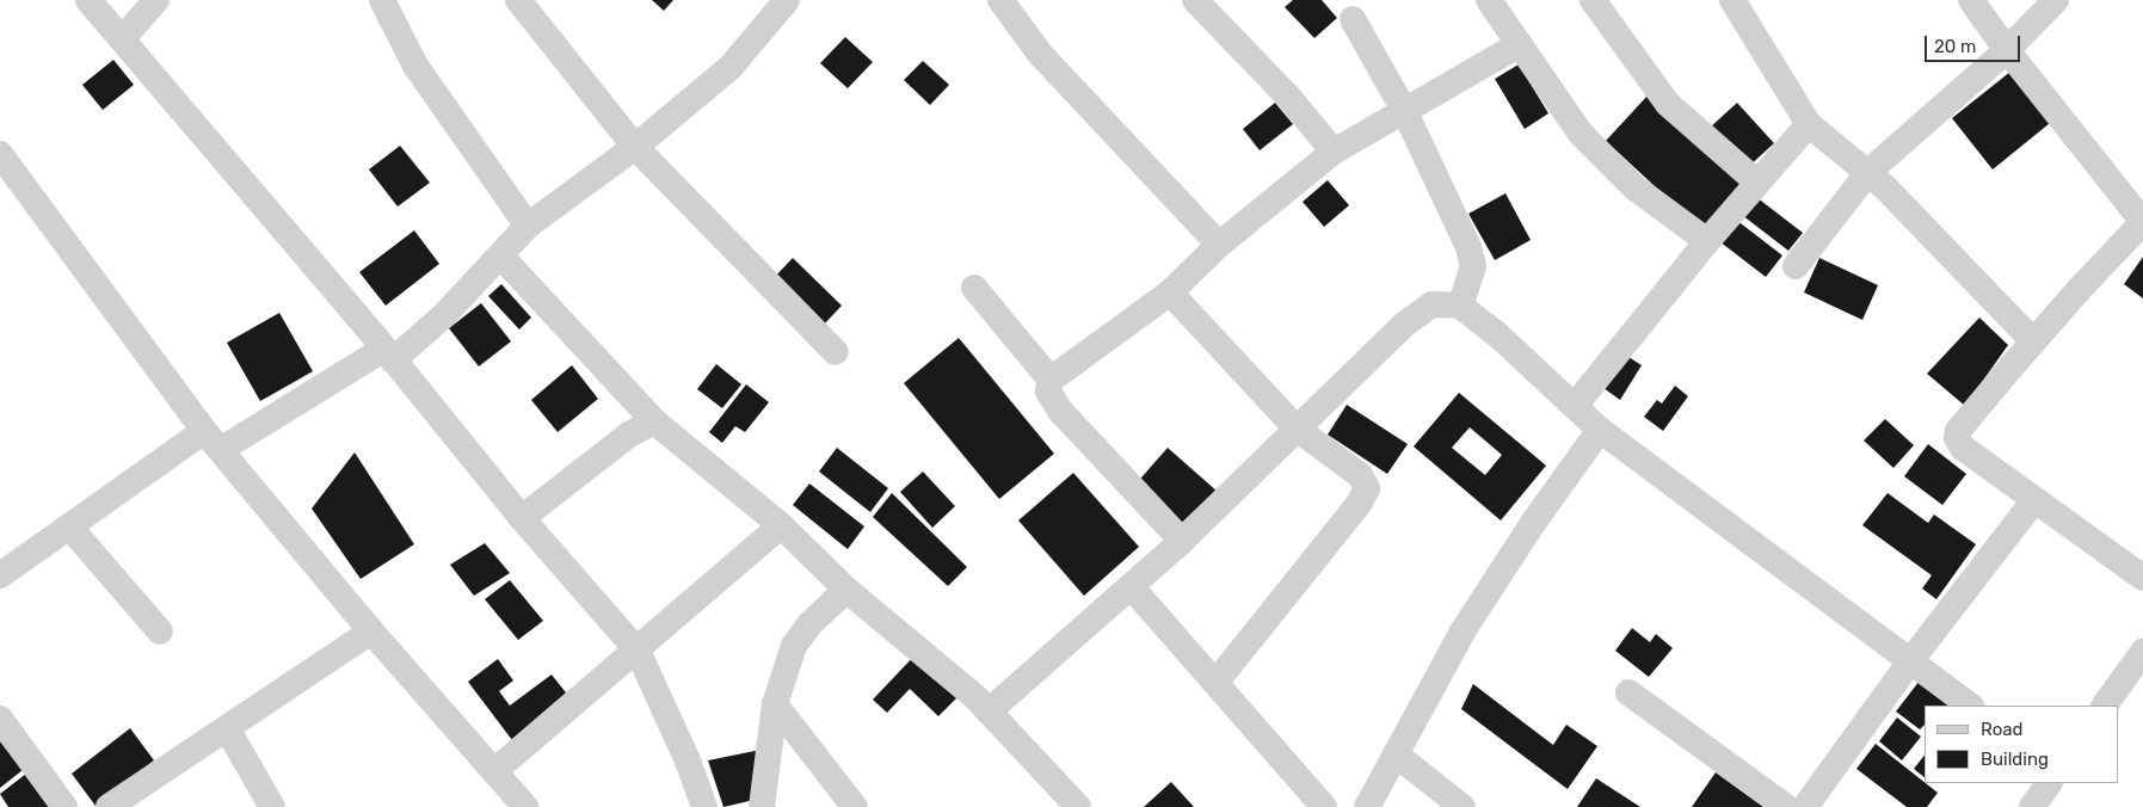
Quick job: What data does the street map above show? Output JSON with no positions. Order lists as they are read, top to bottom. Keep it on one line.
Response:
{"legend":["Road","Building"],"scale_bar":"20 m"}
